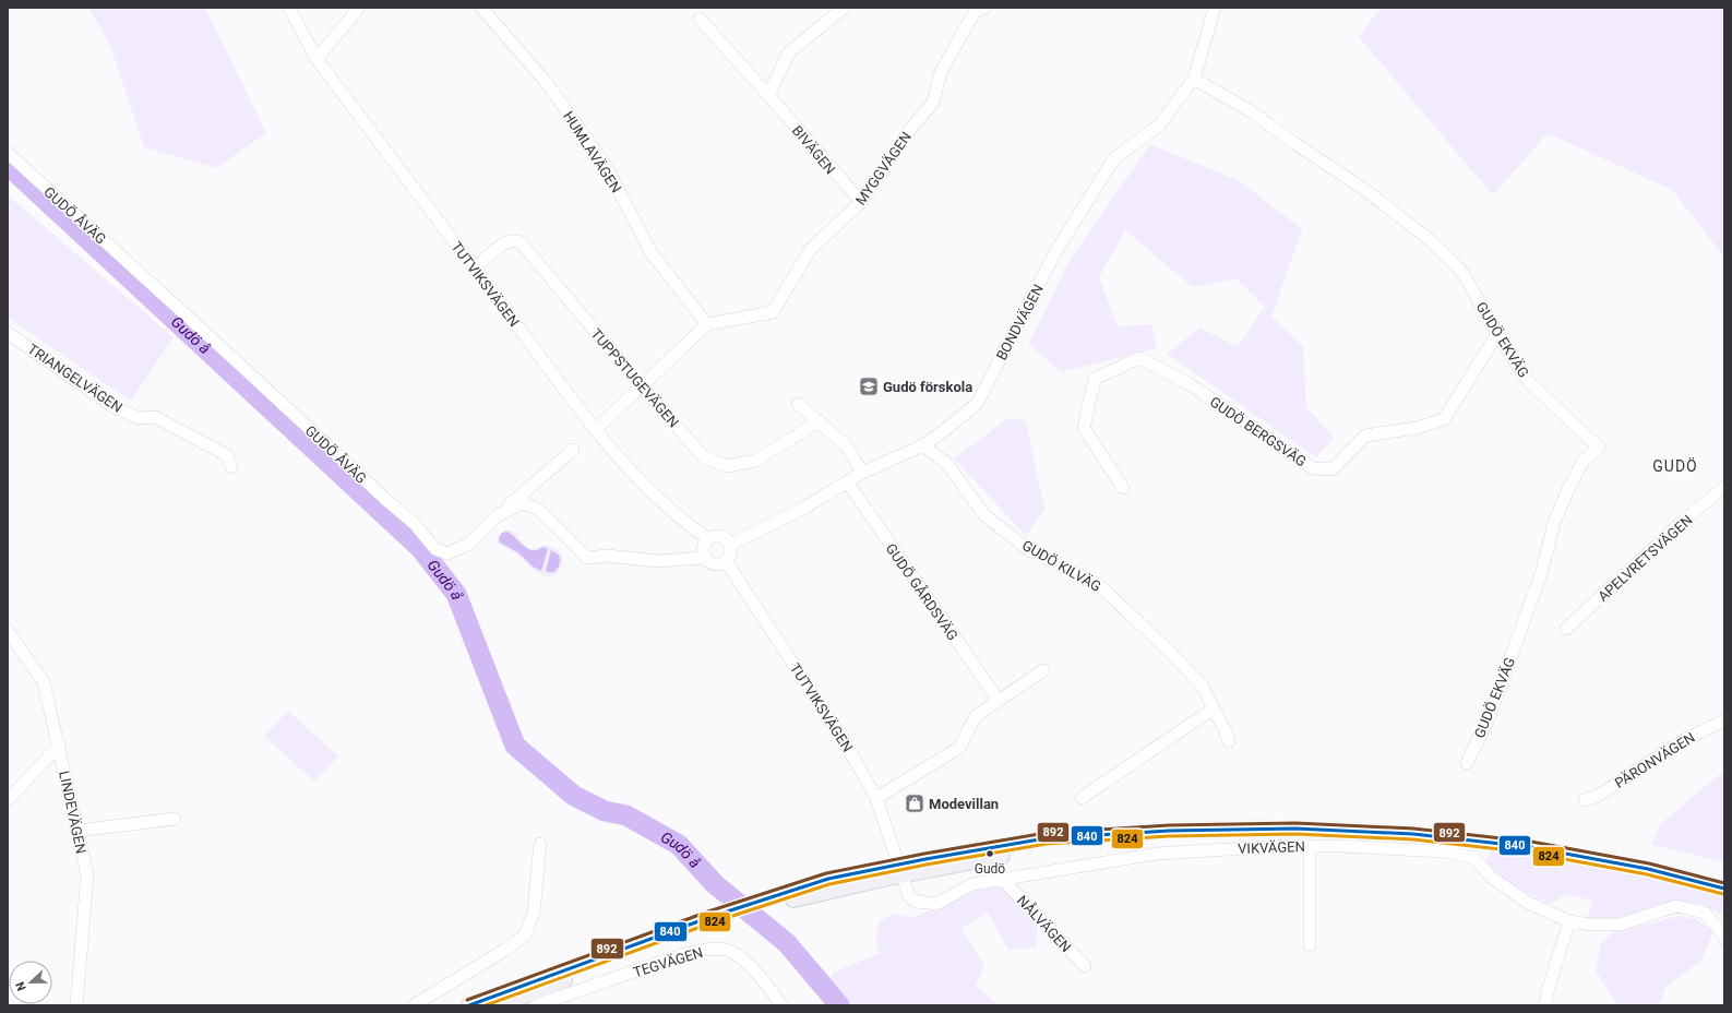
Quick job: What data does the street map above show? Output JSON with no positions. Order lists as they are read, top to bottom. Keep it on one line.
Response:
{"streets":{"street":["BIVÄGEN","HUMLAVÄGEN","MYGGVÄGEN","GUDÖ ÅVÄG","TUTVIKSVÄGEN","BONDVÄGEN","GUDÖ EKVÄG","TRIANGELVÄGEN","TUPPSTUGEVÄGEN","GUDÖ BERGSVÄG","APELVRETSVÄGEN","GUDÖ KILVÄG","GUDÖ GÅRDSVÄG","PÄRONVÄGEN","LINDEVÄGEN","VIKVÄGEN","NÅLVÄGEN","TEGVÄGEN"]},"crossings":[["BIVÄGEN","MYGGVÄGEN"],["HUMLAVÄGEN","MYGGVÄGEN"],["GUDÖ ÅVÄG","TUTVIKSVÄGEN"],["GUDÖ ÅVÄG","BONDVÄGEN"],["TUTVIKSVÄGEN","BONDVÄGEN"],["TUTVIKSVÄGEN","TUPPSTUGEVÄGEN"],["TUTVIKSVÄGEN","VIKVÄGEN"],["BONDVÄGEN","GUDÖ EKVÄG"],["BONDVÄGEN","GUDÖ KILVÄG"],["BONDVÄGEN","GUDÖ GÅRDSVÄG"],["GUDÖ EKVÄG","GUDÖ BERGSVÄG"],["VIKVÄGEN","NÅLVÄGEN"]],"districts":["GUDÖ"],"water":["Gudö å"],"places":{"school or university":["Gudö förskola"],"shop":["Modevillan"],"other":["Gudö"]},"lines":["transit line 892","transit line 840","transit line 824"],"north":"left"}
